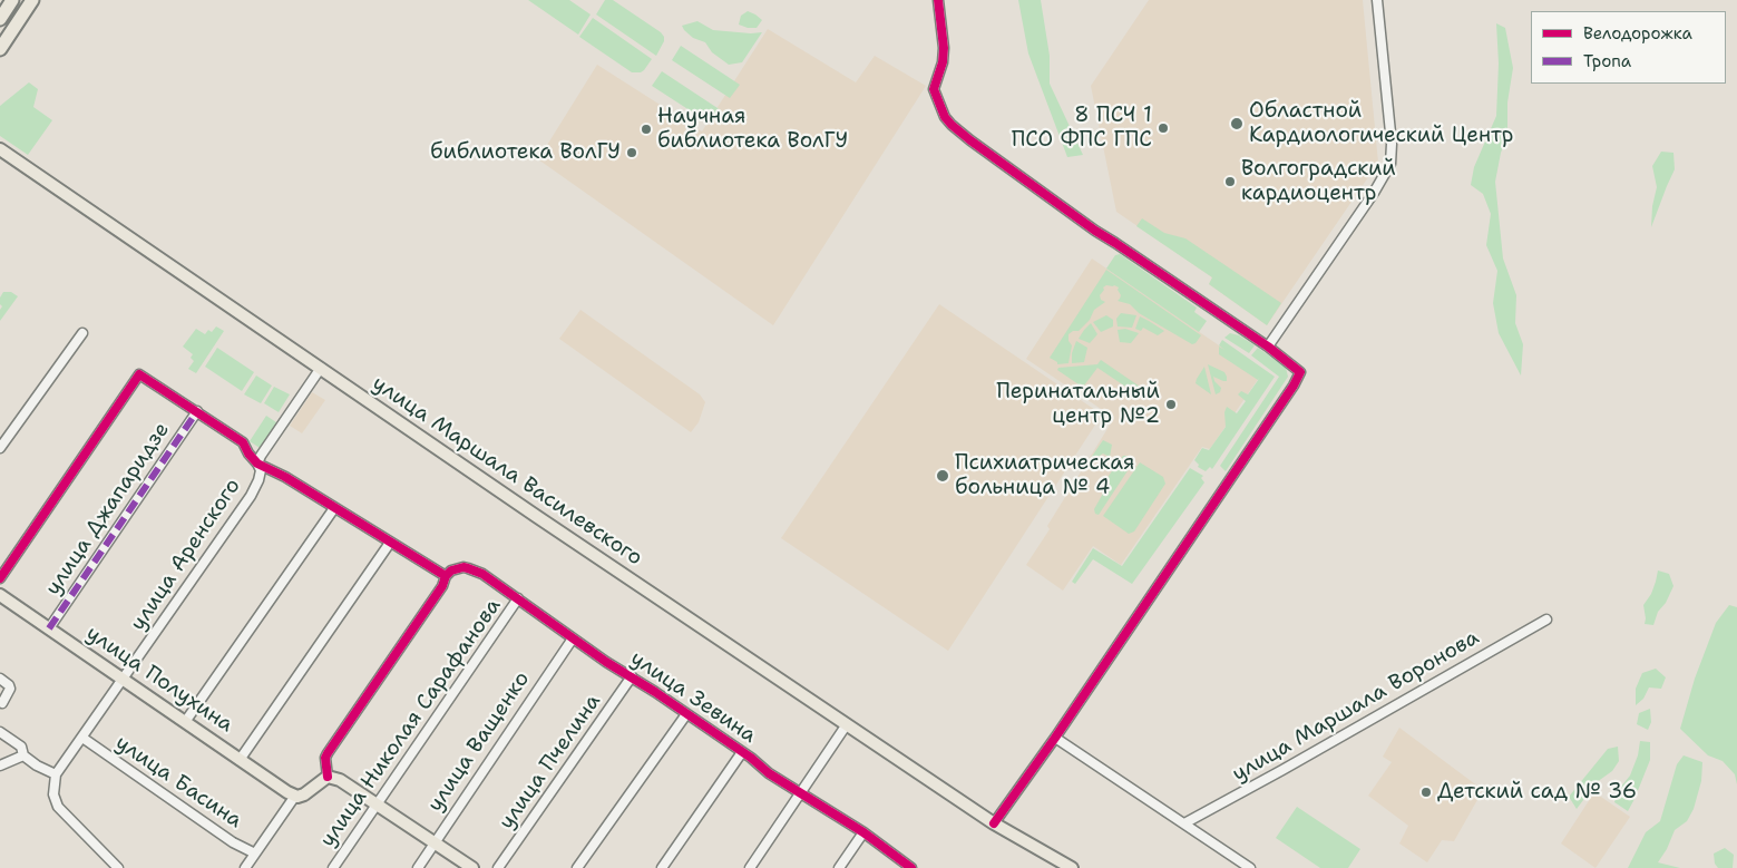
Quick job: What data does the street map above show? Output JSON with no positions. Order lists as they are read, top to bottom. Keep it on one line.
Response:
{"streets":{"main road":["улица Маршала Василевского","улица Полухина"],"street":["улица Джапаридзе","улица Аренского","улица Зевина","улица Маршала Воронова","улица Николая Сарафанова","улица Ващенко","улица Пчелина","улица Басина"]},"crossings":[["улица Джапаридзе","улица Полухина"],["улица Джапаридзе","улица Зевина"],["улица Аренского","улица Полухина"],["улица Аренского","улица Зевина"],["улица Аренского","улица Басина"],["улица Зевина","улица Николая Сарафанова"],["улица Зевина","улица Ващенко"],["улица Зевина","улица Пчелина"]],"places":["Областной Кардиологический Центр","8 ПСЧ 1 ПСО ФПС ГПС","Научная библиотека ВолГУ","библиотека ВолГУ","Волгоградский кардиоцентр","Перинатальный центр №2","Психиатрическая больница № 4","Детский сад № 36"],"legend":["Велодорожка","Тропа"]}
